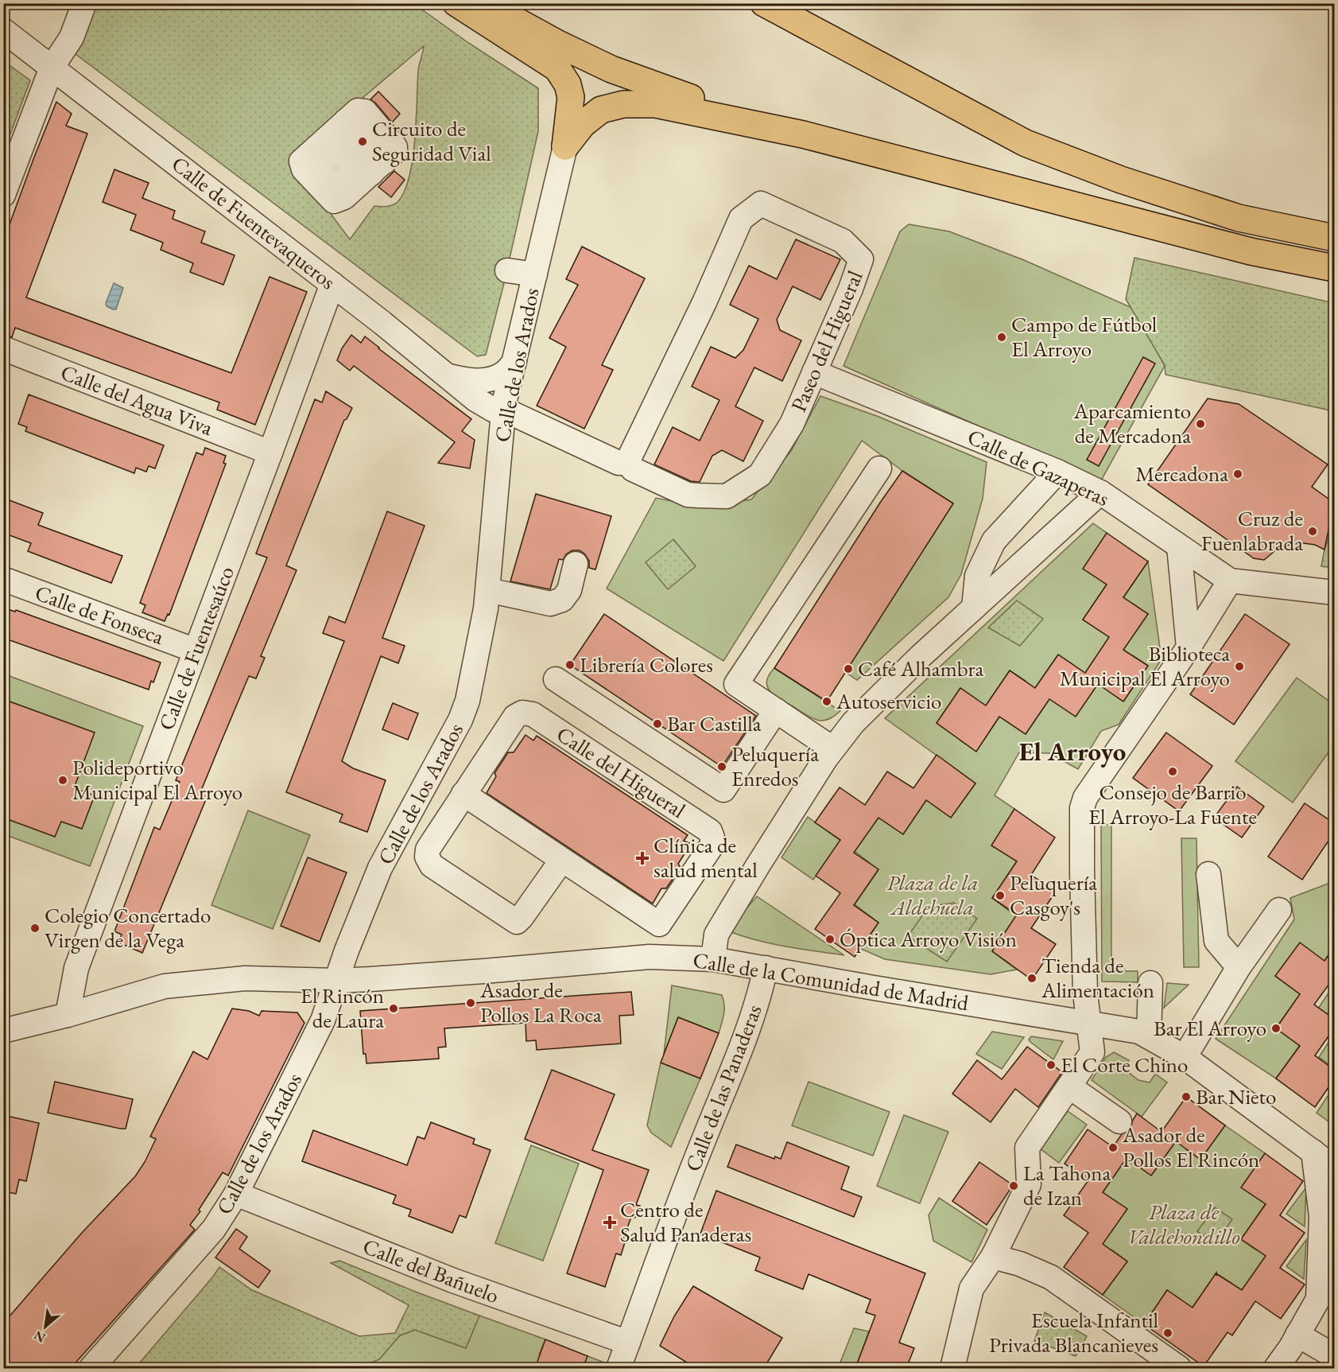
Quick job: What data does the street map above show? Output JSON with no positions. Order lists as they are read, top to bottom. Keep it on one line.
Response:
{"streets":{"street":["Calle de Fuentevaqueros","Paseo del Higueral","Calle de los Arados","Calle del Agua Viva","Calle de Gazaperas","Calle de Fonseca","Calle de Fuentesaúco","Calle del Higueral","Calle de la Comunidad de Madrid","Calle de las Panaderas","Calle del Bañuelo"]},"crossings":[["Calle de Fuentevaqueros","Paseo del Higueral"],["Calle de Fuentevaqueros","Calle de los Arados"],["Calle de Fuentevaqueros","Calle de Fuentesaúco"],["Paseo del Higueral","Calle de los Arados"],["Paseo del Higueral","Calle de Gazaperas"],["Calle de los Arados","Calle de la Comunidad de Madrid"],["Calle de los Arados","Calle del Bañuelo"],["Calle del Agua Viva","Calle de Fuentesaúco"],["Calle de Fonseca","Calle de Fuentesaúco"],["Calle de Fuentesaúco","Calle de la Comunidad de Madrid"],["Calle de la Comunidad de Madrid","Calle de las Panaderas"],["Calle de las Panaderas","Calle del Bañuelo"]],"districts":["El Arroyo"],"parks":["Plaza de la Aldehuela","Plaza de Valdehondillo"],"places":{"other":["Circuito de Seguridad Vial","Campo de Fútbol El Arroyo","Aparcamiento de Mercadona","Mercadona","Cruz de Fuenlabrada","Librería Colores","Biblioteca Municipal El Arroyo","Café Alhambra","Autoservicio","Bar Castilla","Peluquería Enredos","Consejo de Barrio El Arroyo-La Fuente","Polideportivo Municipal El Arroyo","Peluquería Casgoy's","Colegio Concertado Virgen de la Vega","Óptica Arroyo Visión","Tienda de Alimentación","Asador de Pollos La Roca","El Rincón de Laura","Bar El Arroyo","El Corte Chino","Bar Nieto","Asador de Pollos El Rincón","La Tahona de Izan","Escuela Infantil Privada Blancanieves"],"health":["Clínica de salud mental","Centro de Salud Panaderas"]},"north":"bottom left"}
